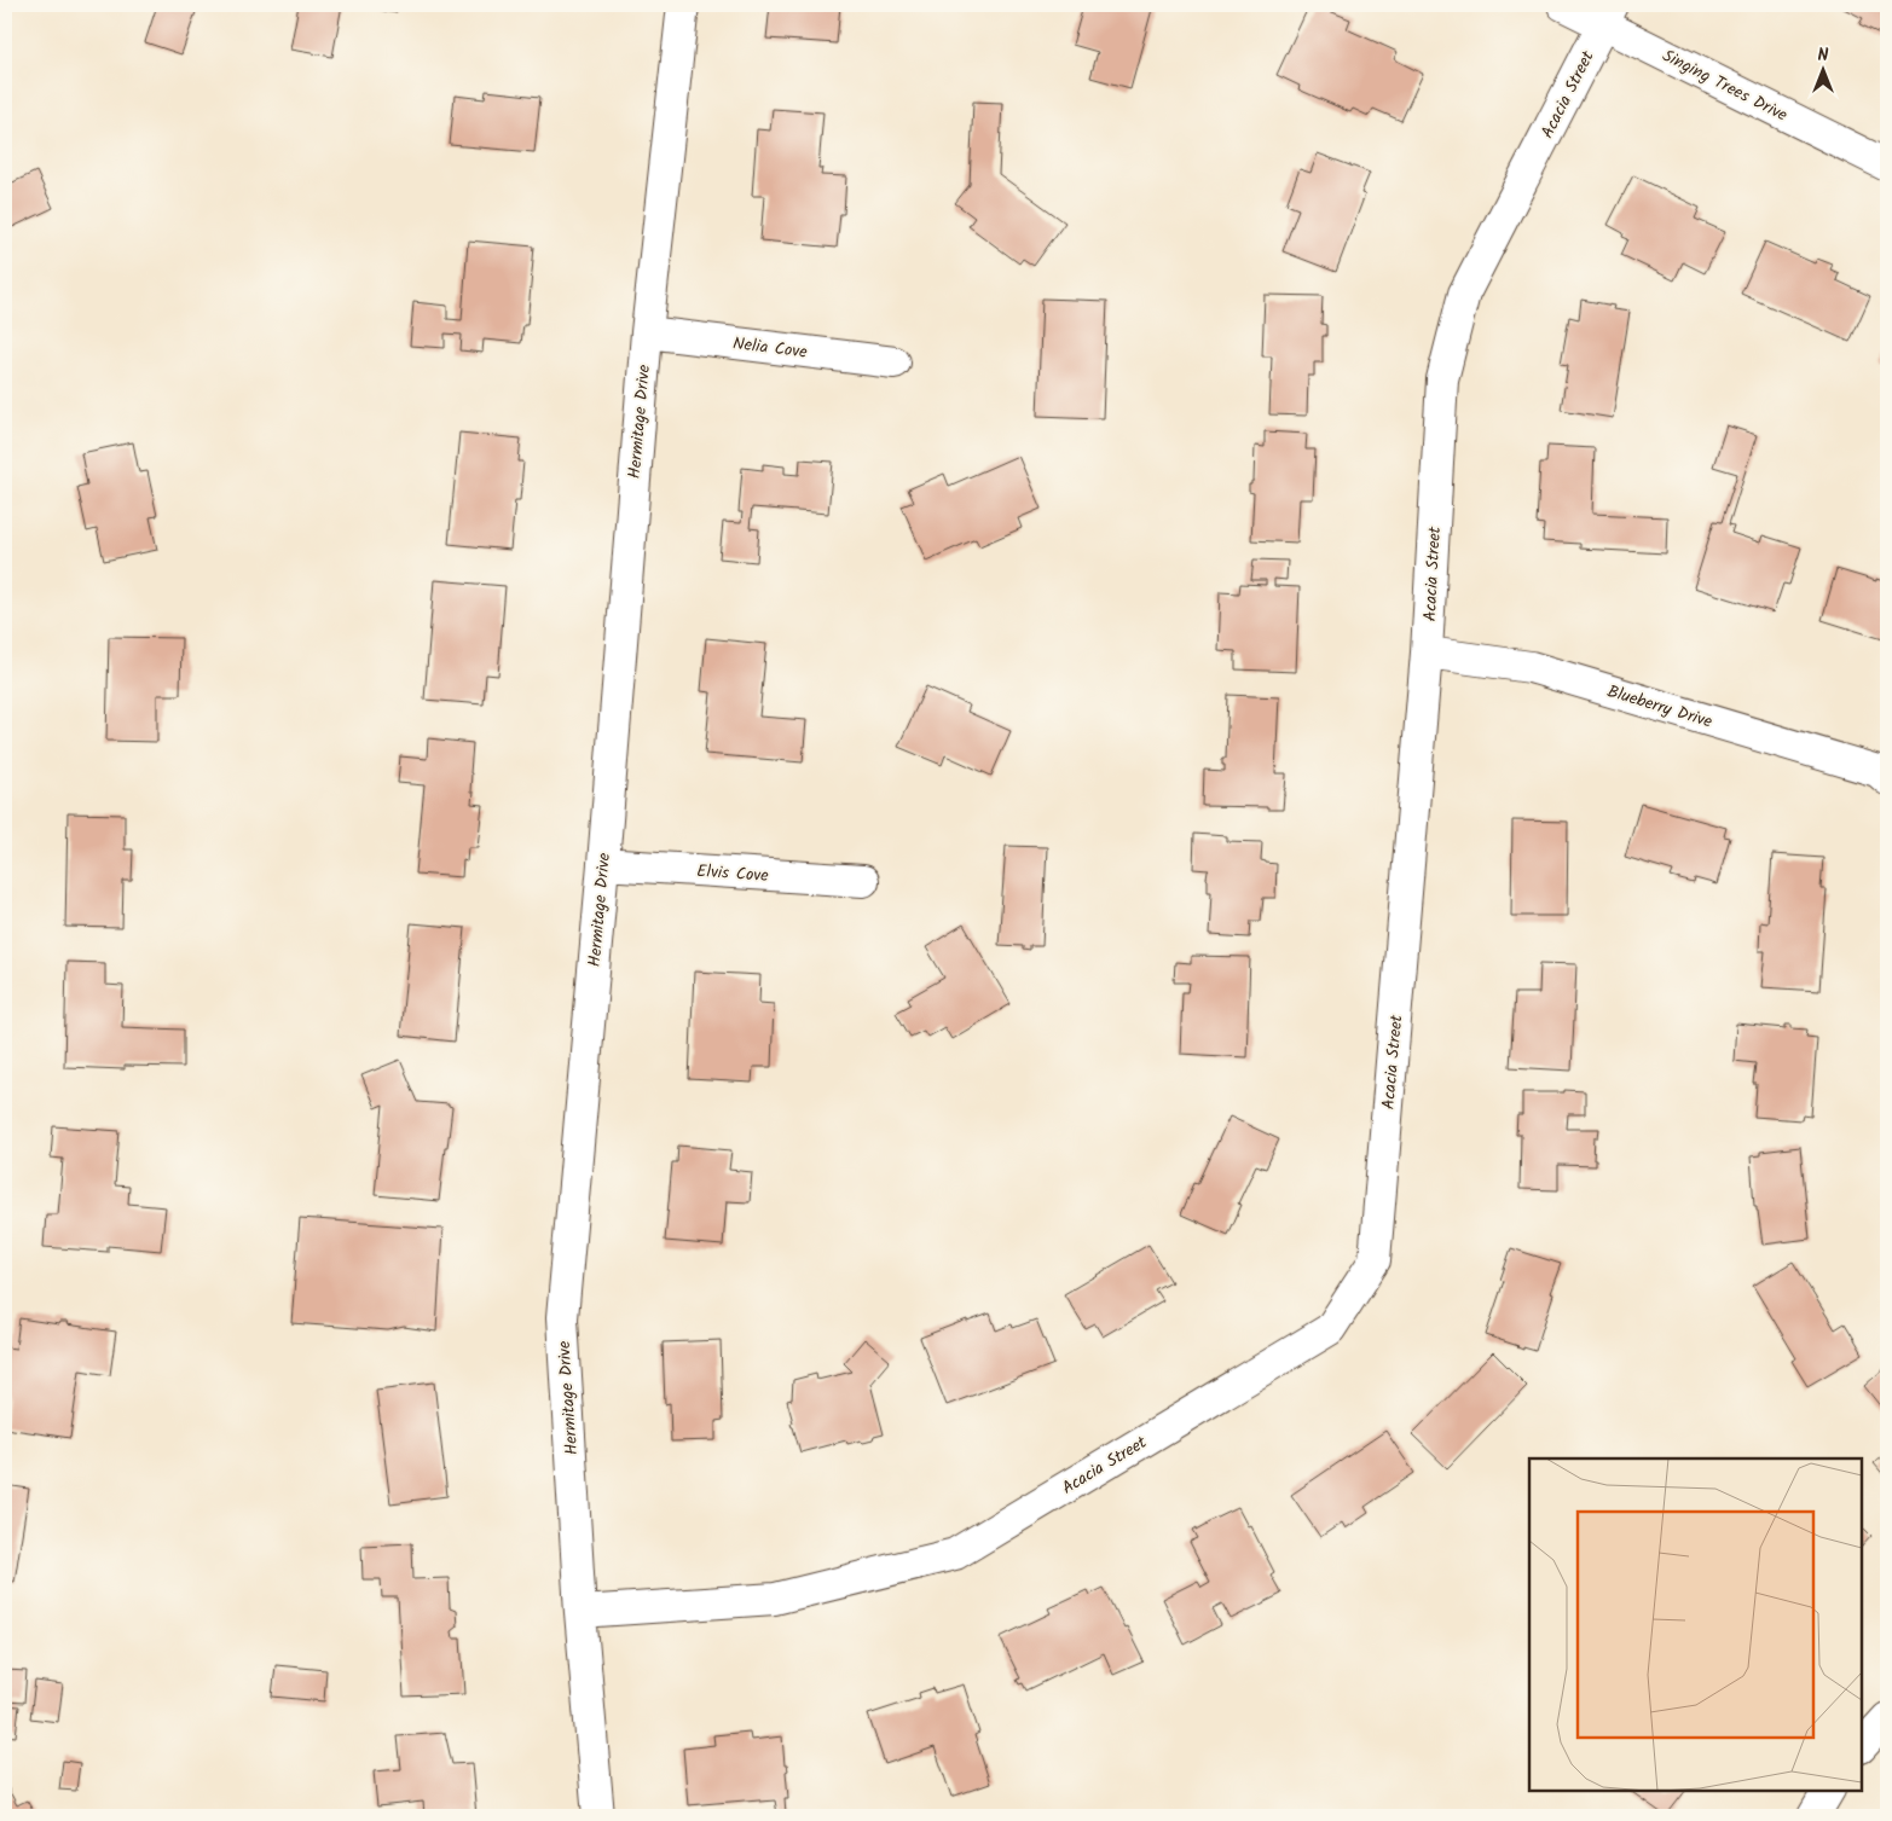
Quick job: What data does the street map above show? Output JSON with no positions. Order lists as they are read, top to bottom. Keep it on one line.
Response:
{"streets":{"street":["Singing Trees Drive","Acacia Street","Nelia Cove","Hermitage Drive","Blueberry Drive","Elvis Cove"]},"crossings":[["Singing Trees Drive","Acacia Street"],["Acacia Street","Hermitage Drive"],["Acacia Street","Blueberry Drive"],["Nelia Cove","Hermitage Drive"],["Hermitage Drive","Elvis Cove"]],"north":"top"}
